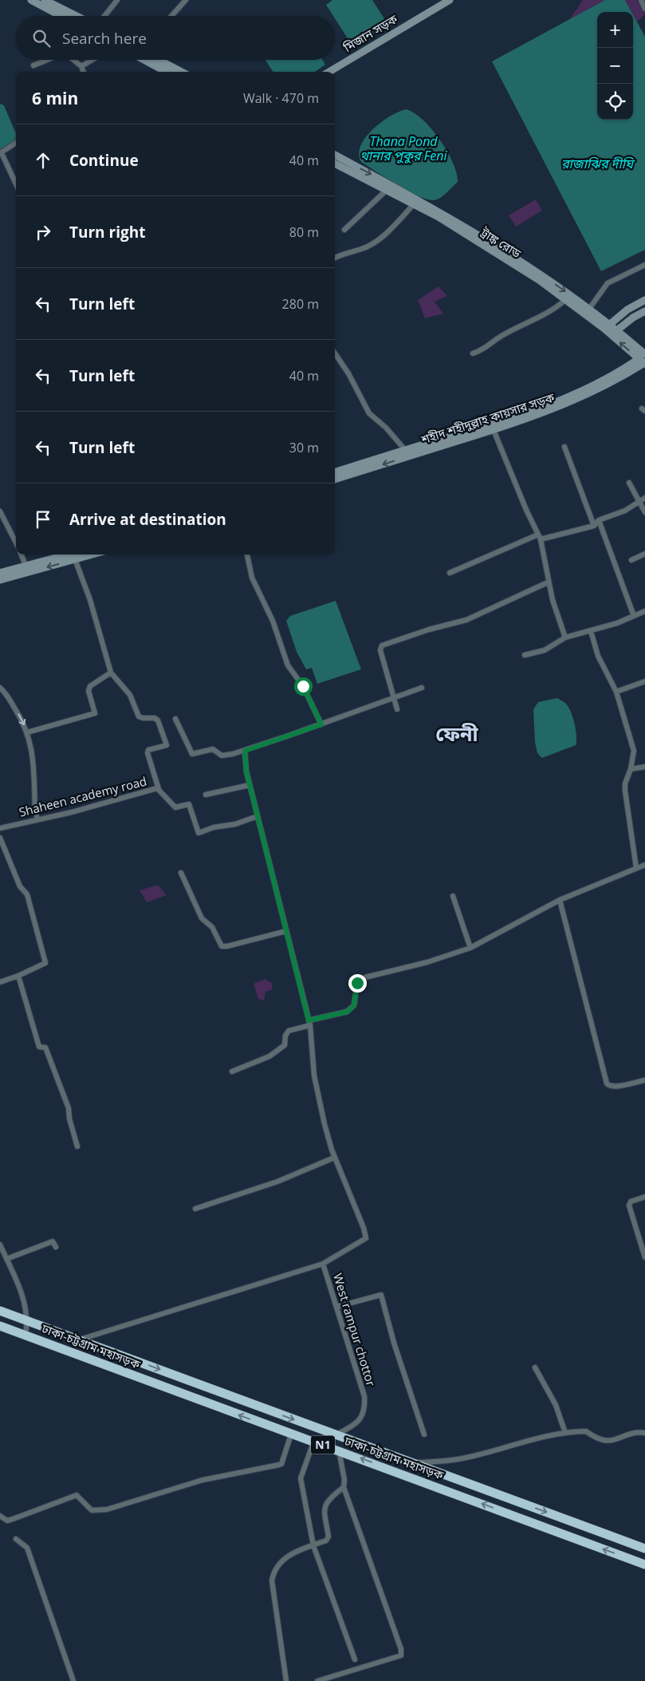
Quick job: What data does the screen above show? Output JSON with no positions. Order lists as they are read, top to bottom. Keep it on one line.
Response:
{"streets":{"highway":["ঢাকা-চট্টগ্রাম মহাসড়ক","N1"],"main road":["মিজান সড়ক","ট্রাঙ্ক রোড","শহীদ শহীদুল্লাহ কায়সার সড়ক"],"street":["Shaheen academy road","West rampur chottor"]},"crossings":[["ট্রাঙ্ক রোড","শহীদ শহীদুল্লাহ কায়সার সড়ক"],["West rampur chottor","ঢাকা-চট্টগ্রাম মহাসড়ক"]],"districts":["ফেনী"],"water":["Thana Pond থানার পুকুর Feni","রাজাঝির দীঘি"],"page":{"map_buttons":["+","−"],"search":"Search here","heading":["6 min","Walk · 470 m"],"list":[["Continue","40 m"],["Turn right","80 m"],["Turn left","280 m"],["Turn left","40 m"],["Turn left","30 m"],"Arrive at destination"]}}
